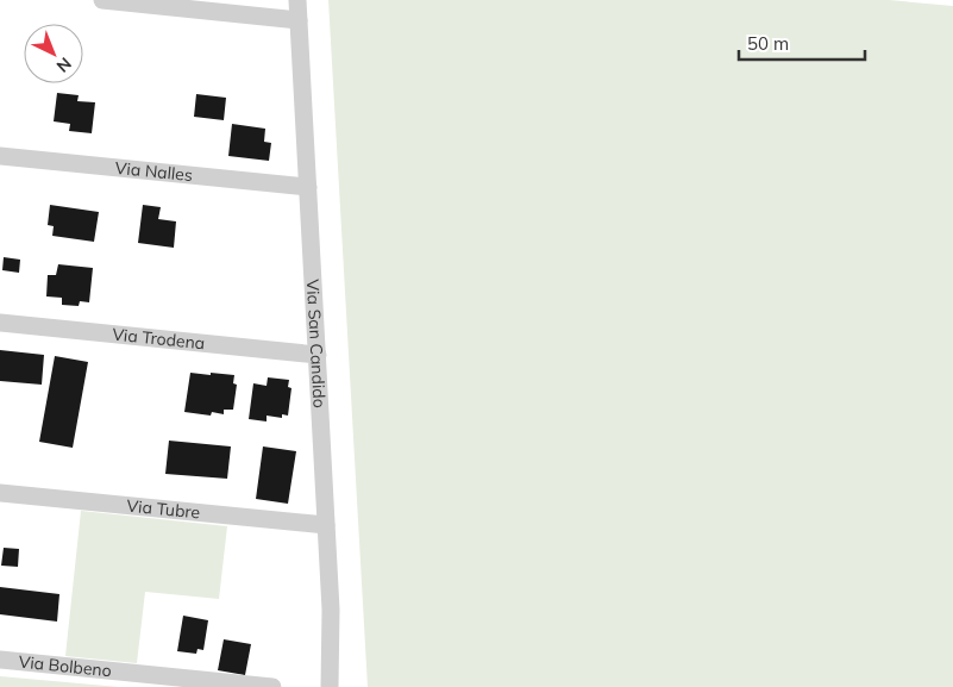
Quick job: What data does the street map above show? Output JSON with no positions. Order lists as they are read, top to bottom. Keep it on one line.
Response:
{"streets":{"street":["Via Nalles","Via Trodena","Via San Candido","Via Tubre","Via Bolbeno"]},"crossings":[["Via Nalles","Via San Candido"],["Via Trodena","Via San Candido"],["Via San Candido","Via Tubre"]],"scale_bar":"50 m","north":"bottom right"}
